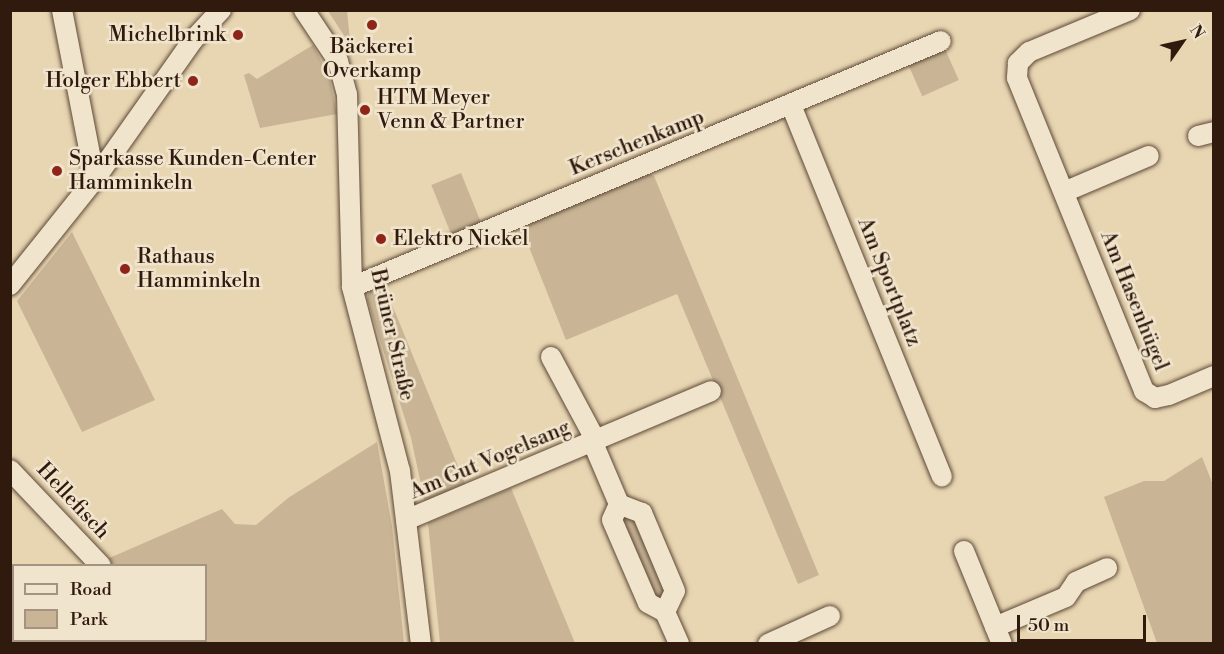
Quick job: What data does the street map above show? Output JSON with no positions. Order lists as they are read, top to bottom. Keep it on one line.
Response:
{"streets":{"street":["Kerschenkamp","Am Sportplatz","Am Hasenhügel","Brüner Straße","Am Gut Vogelsang","Hellefisch"]},"crossings":[["Kerschenkamp","Am Sportplatz"],["Kerschenkamp","Brüner Straße"],["Brüner Straße","Am Gut Vogelsang"]],"places":["Bäckerei Overkamp","Michelbrink","Holger Ebbert","HTM Meyer Venn & Partner","Sparkasse Kunden-Center Hamminkeln","Elektro Nickel","Rathaus Hamminkeln"],"legend":["Road","Park"],"scale_bar":"50 m","north":"top right"}
